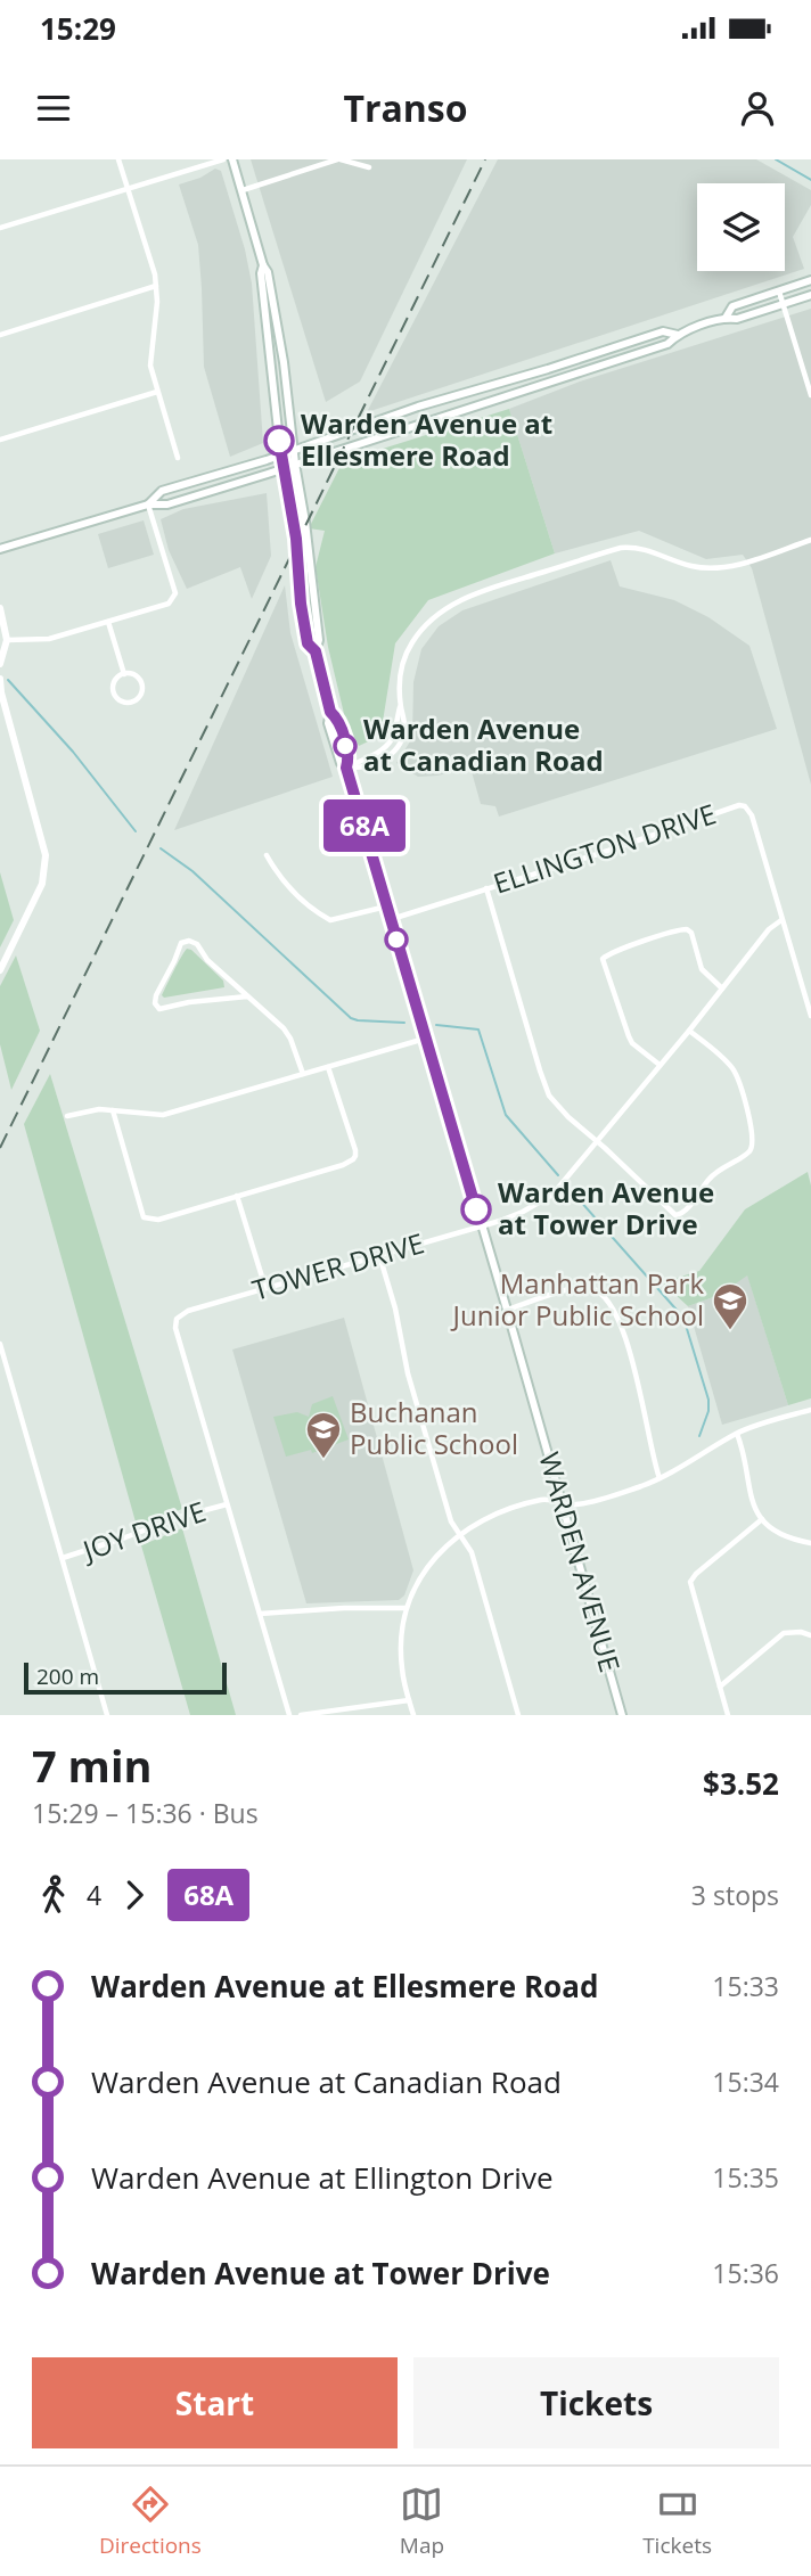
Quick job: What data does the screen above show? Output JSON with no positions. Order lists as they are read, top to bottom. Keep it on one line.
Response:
{"streets":{"main road":["WARDEN AVENUE"],"street":["ELLINGTON DRIVE","TOWER DRIVE","JOY DRIVE"]},"crossings":[["ELLINGTON DRIVE","TOWER DRIVE"],["ELLINGTON DRIVE","WARDEN AVENUE"],["TOWER DRIVE","JOY DRIVE"],["TOWER DRIVE","WARDEN AVENUE"]],"places":{"other":["Warden Avenue at Ellesmere Road","Warden Avenue at Canadian Road","Warden Avenue at Tower Drive"],"school or university":["Manhattan Park Junior Public School","Buchanan Public School"]},"lines":["bus line 68A"],"scale_bar":"200 m","page":{"status":"15:29","header":"Transo","on_map":"68A","scale":"200 m","heading":["7 min","15:29 – 15:36 · Bus","$3.52"],"legs":["4","68A","3 stops"],"list":[{"name":"Warden Avenue at Ellesmere Road","value":"15:33"},{"name":"Warden Avenue at Canadian Road","value":"15:34"},{"name":"Warden Avenue at Ellington Drive","value":"15:35"},{"name":"Warden Avenue at Tower Drive","value":"15:36"}],"buttons":["Start","Tickets"],"tabs":["Directions","Map","Tickets"]}}
